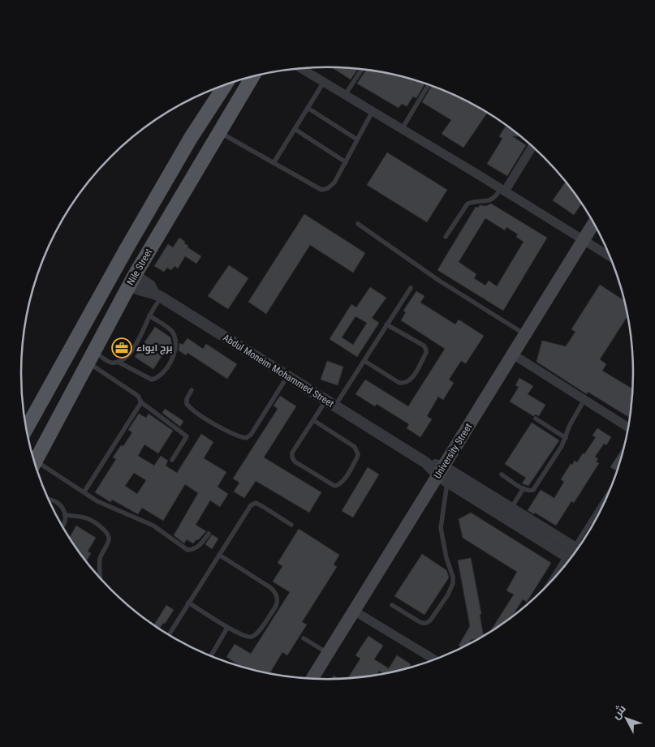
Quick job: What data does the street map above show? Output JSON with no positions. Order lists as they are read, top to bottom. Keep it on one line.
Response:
{"streets":{"main road":["Nile Street","University Street"],"street":["Abdul Moneim Mohammed Street"]},"crossings":[["Nile Street","Abdul Moneim Mohammed Street"],["Abdul Moneim Mohammed Street","University Street"]],"places":{"office":["برج ايواء"]},"north":"top left"}
